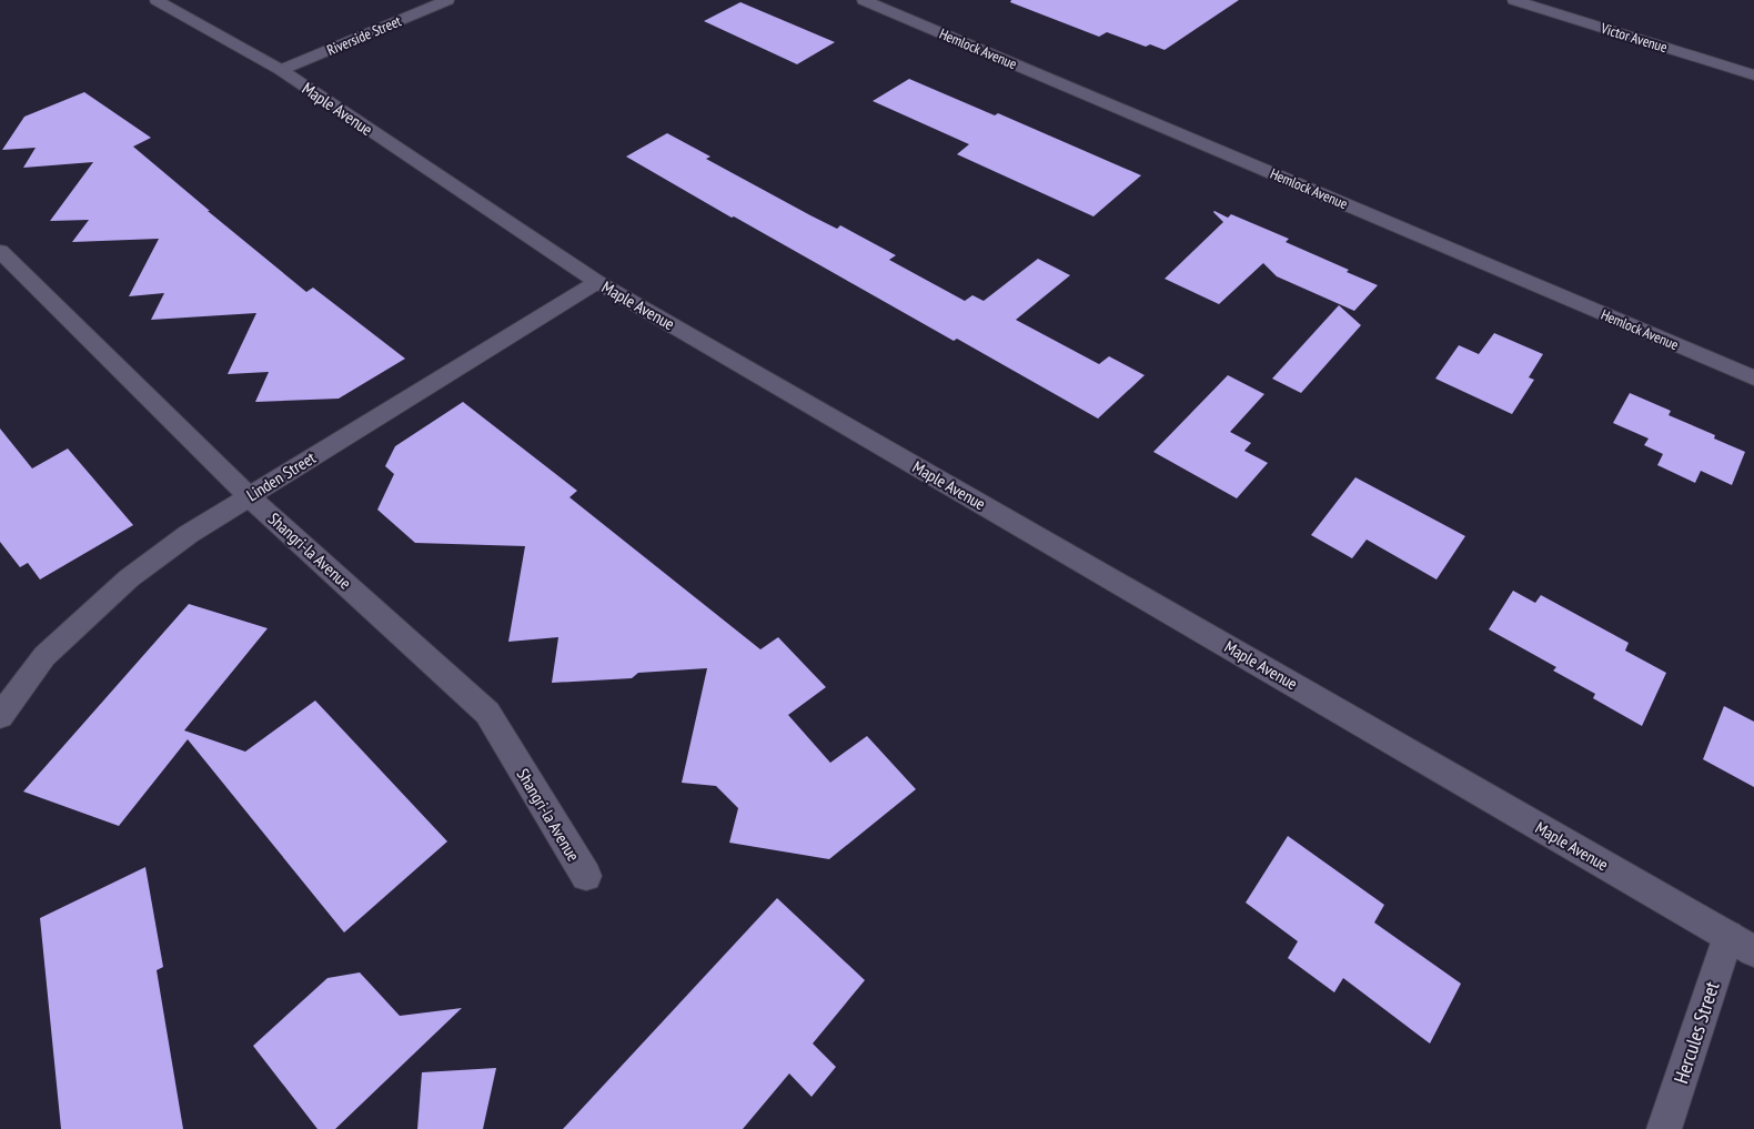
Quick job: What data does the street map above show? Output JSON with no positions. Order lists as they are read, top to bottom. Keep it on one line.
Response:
{"streets":{"street":["Riverside Street","Victor Avenue","Hemlock Avenue","Maple Avenue","Linden Street","Shangri-la Avenue","Hercules Street"]},"crossings":[["Riverside Street","Maple Avenue"],["Maple Avenue","Linden Street"],["Maple Avenue","Hercules Street"],["Linden Street","Shangri-la Avenue"]]}
